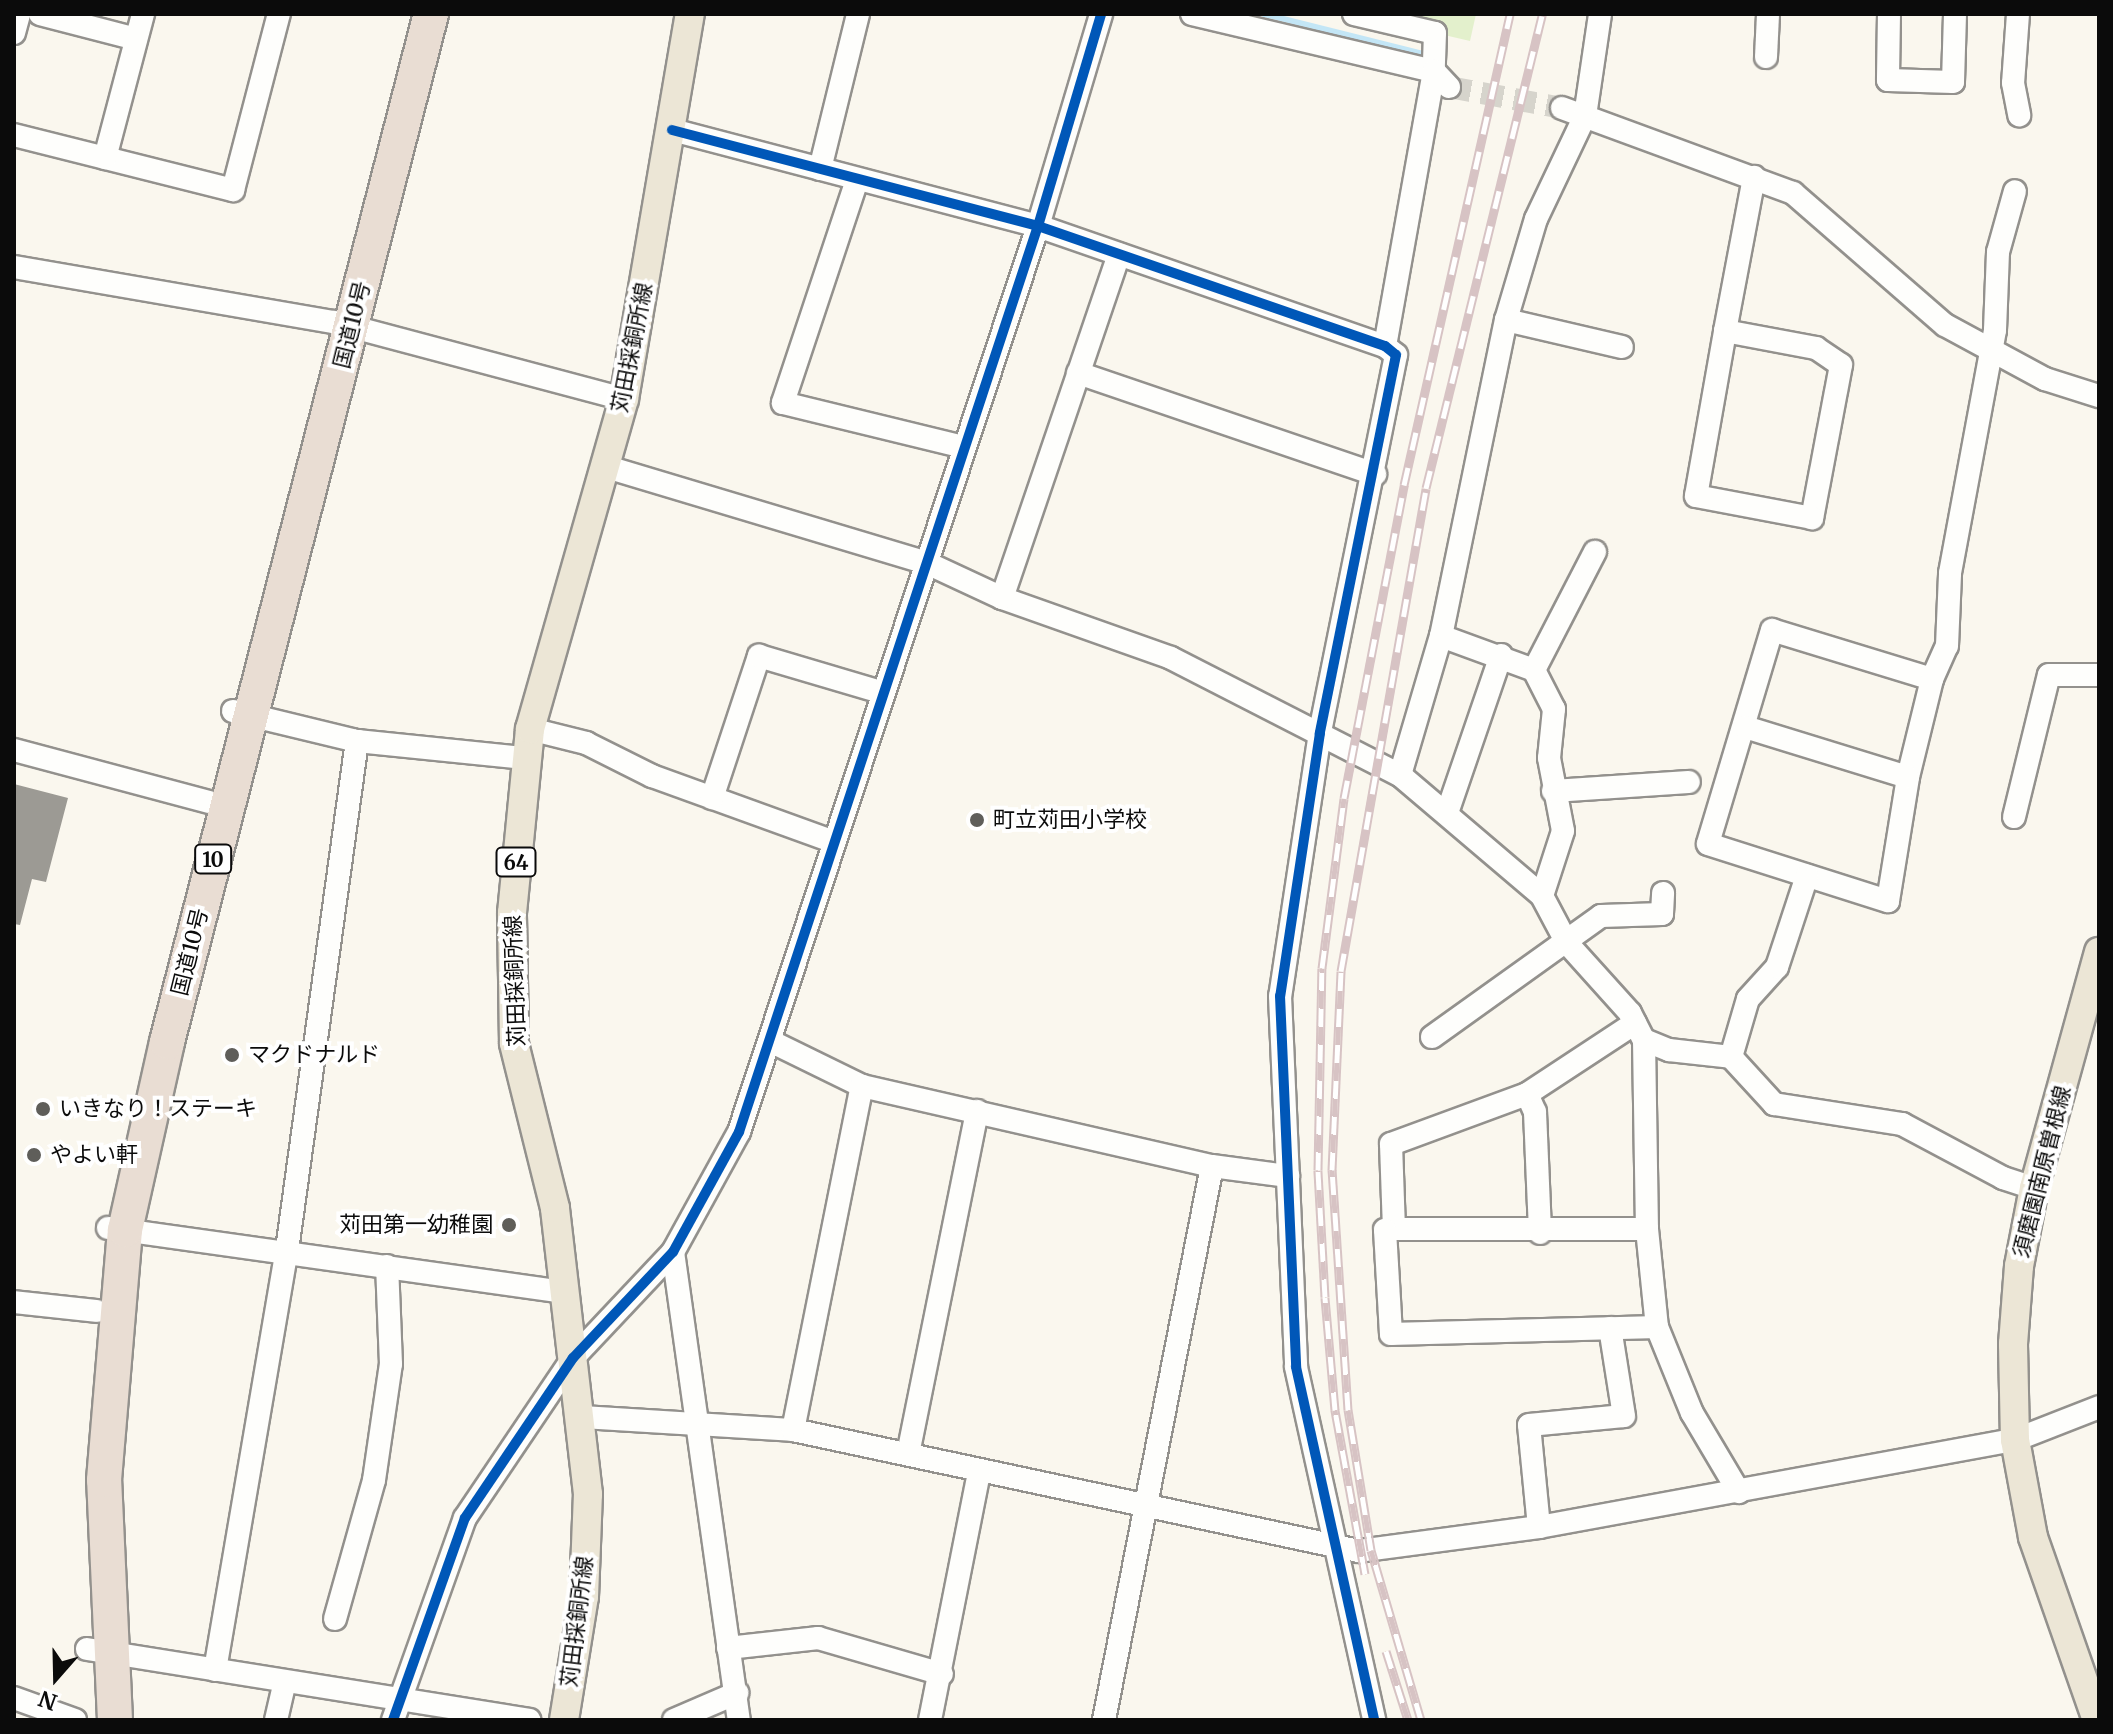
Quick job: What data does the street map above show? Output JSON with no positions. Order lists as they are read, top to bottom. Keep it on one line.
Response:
{"streets":{"highway":["国道10号","10"],"main road":["苅田採銅所線","64","須磨園南原曽根線"]},"places":["町立苅田小学校","マクドナルド","いきなり！ステーキ","やよい軒","苅田第一幼稚園"],"north":"bottom"}
